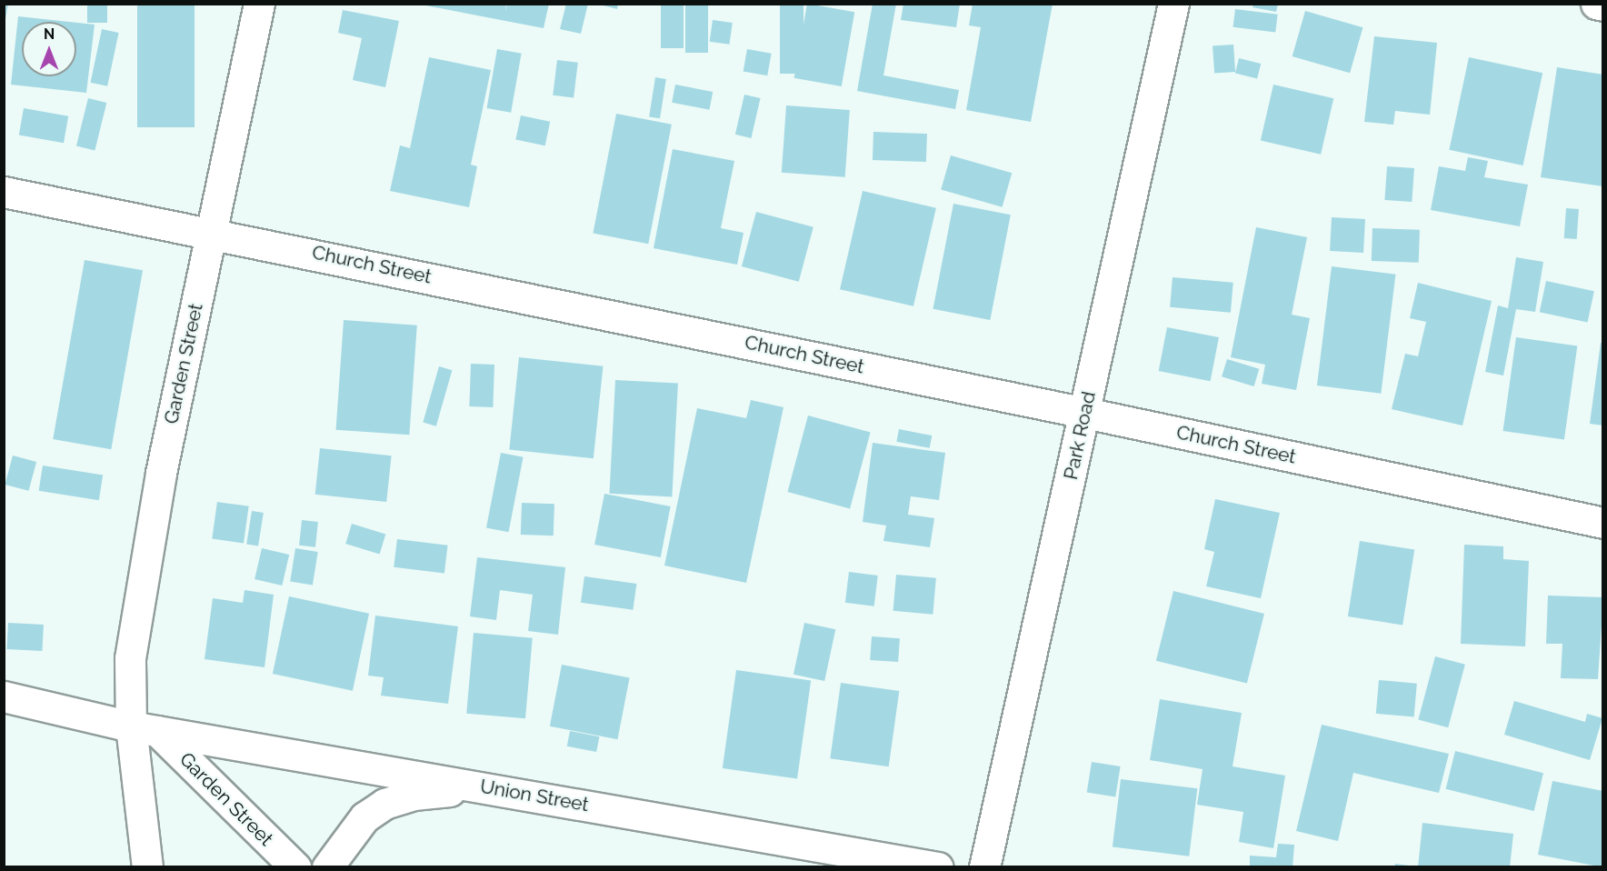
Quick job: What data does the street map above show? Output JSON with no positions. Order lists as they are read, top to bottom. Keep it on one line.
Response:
{"streets":{"street":["Church Street","Garden Street","Park Road","Union Street"]},"crossings":[["Church Street","Garden Street"],["Church Street","Park Road"],["Garden Street","Union Street"]],"north":"top"}
